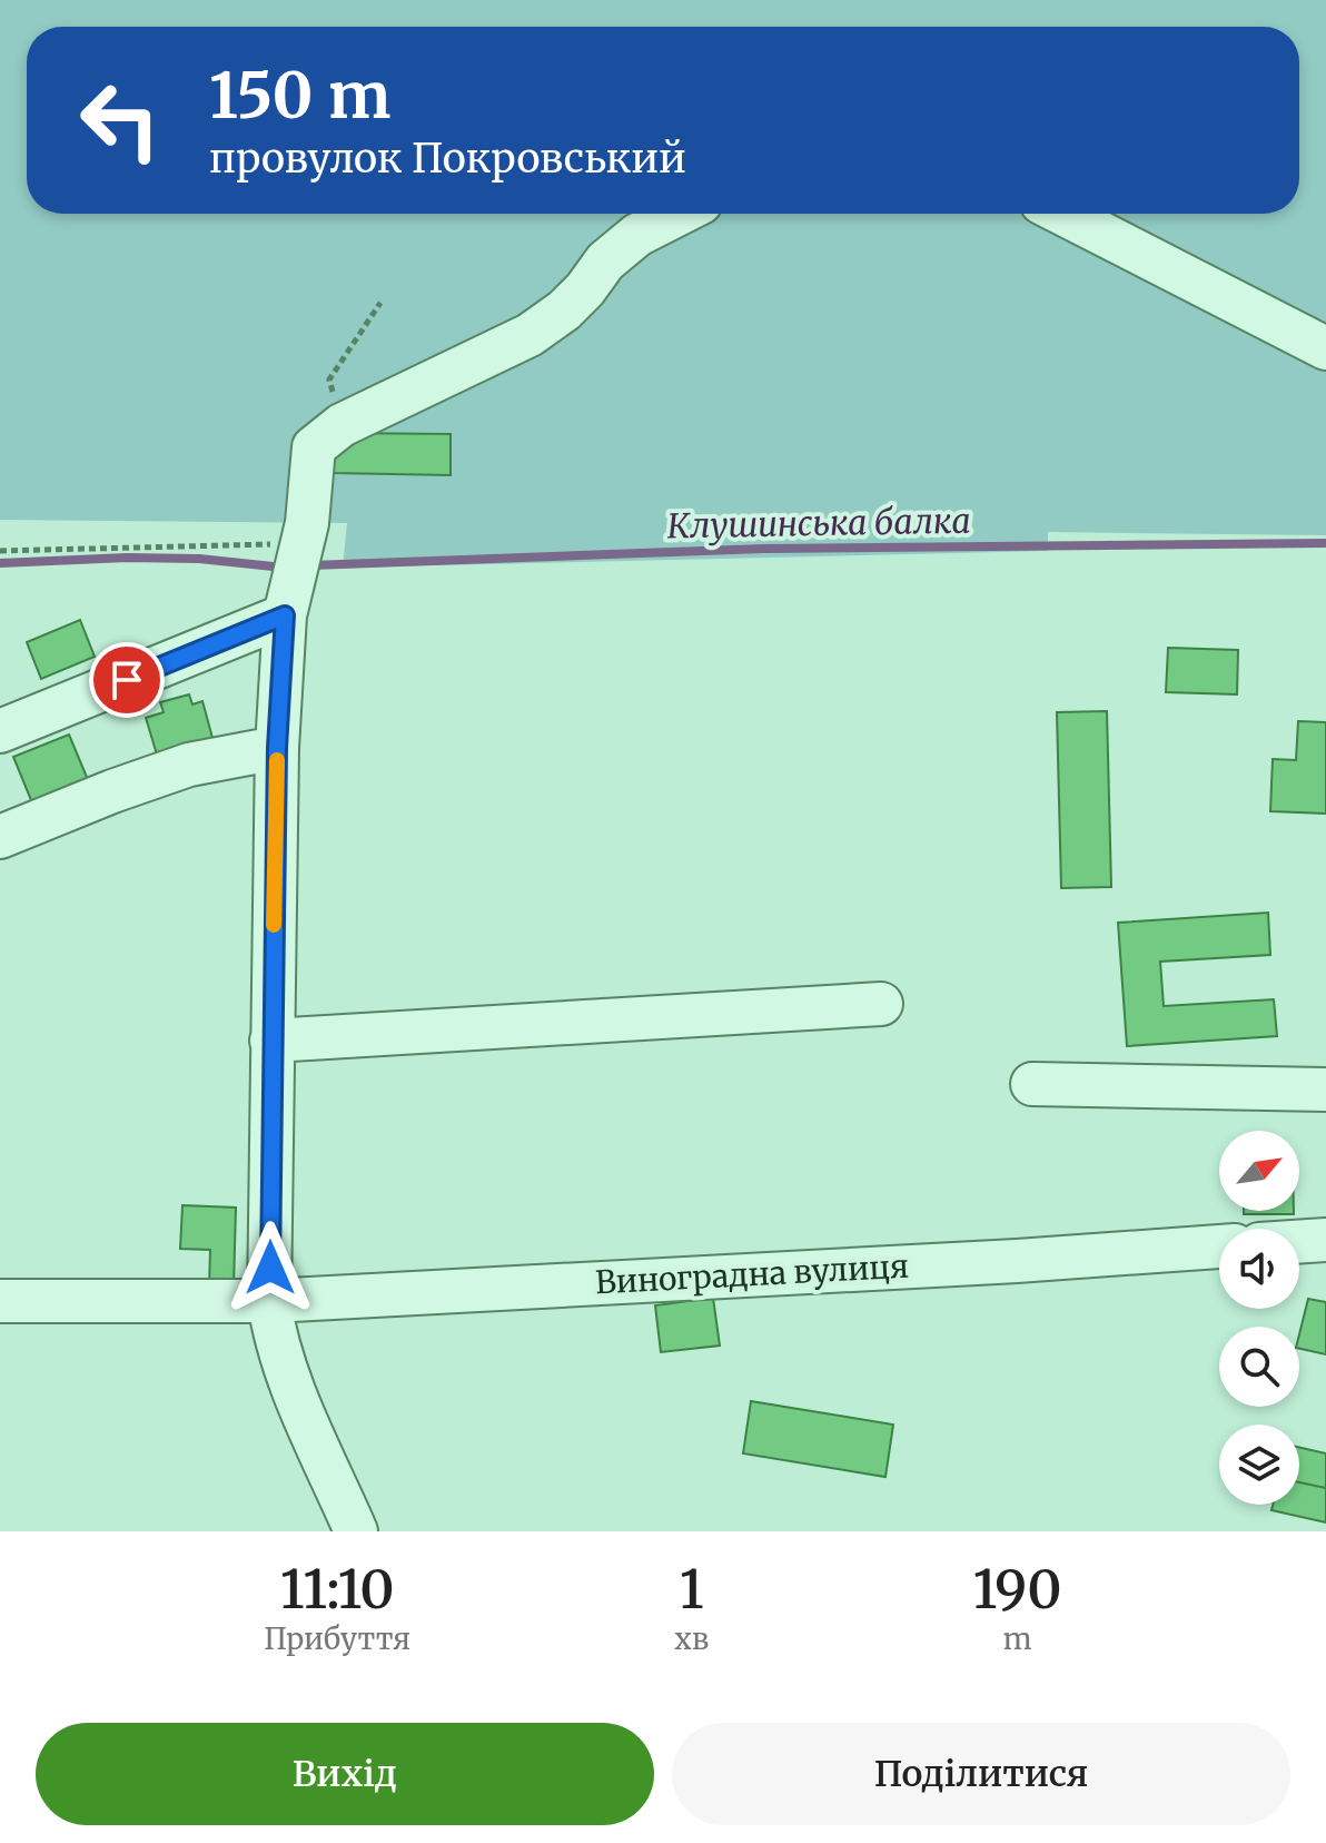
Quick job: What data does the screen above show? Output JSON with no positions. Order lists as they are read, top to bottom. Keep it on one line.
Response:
{"streets":{"street":["Виноградна вулиця"]},"water":["Клушинська балка"],"north":"top right","page":{"turn":["150 m","провулок Покровський"],"eta":["11:10","Прибуття","1","хв","190","m"],"buttons":["Вихід","Поділитися"]}}
